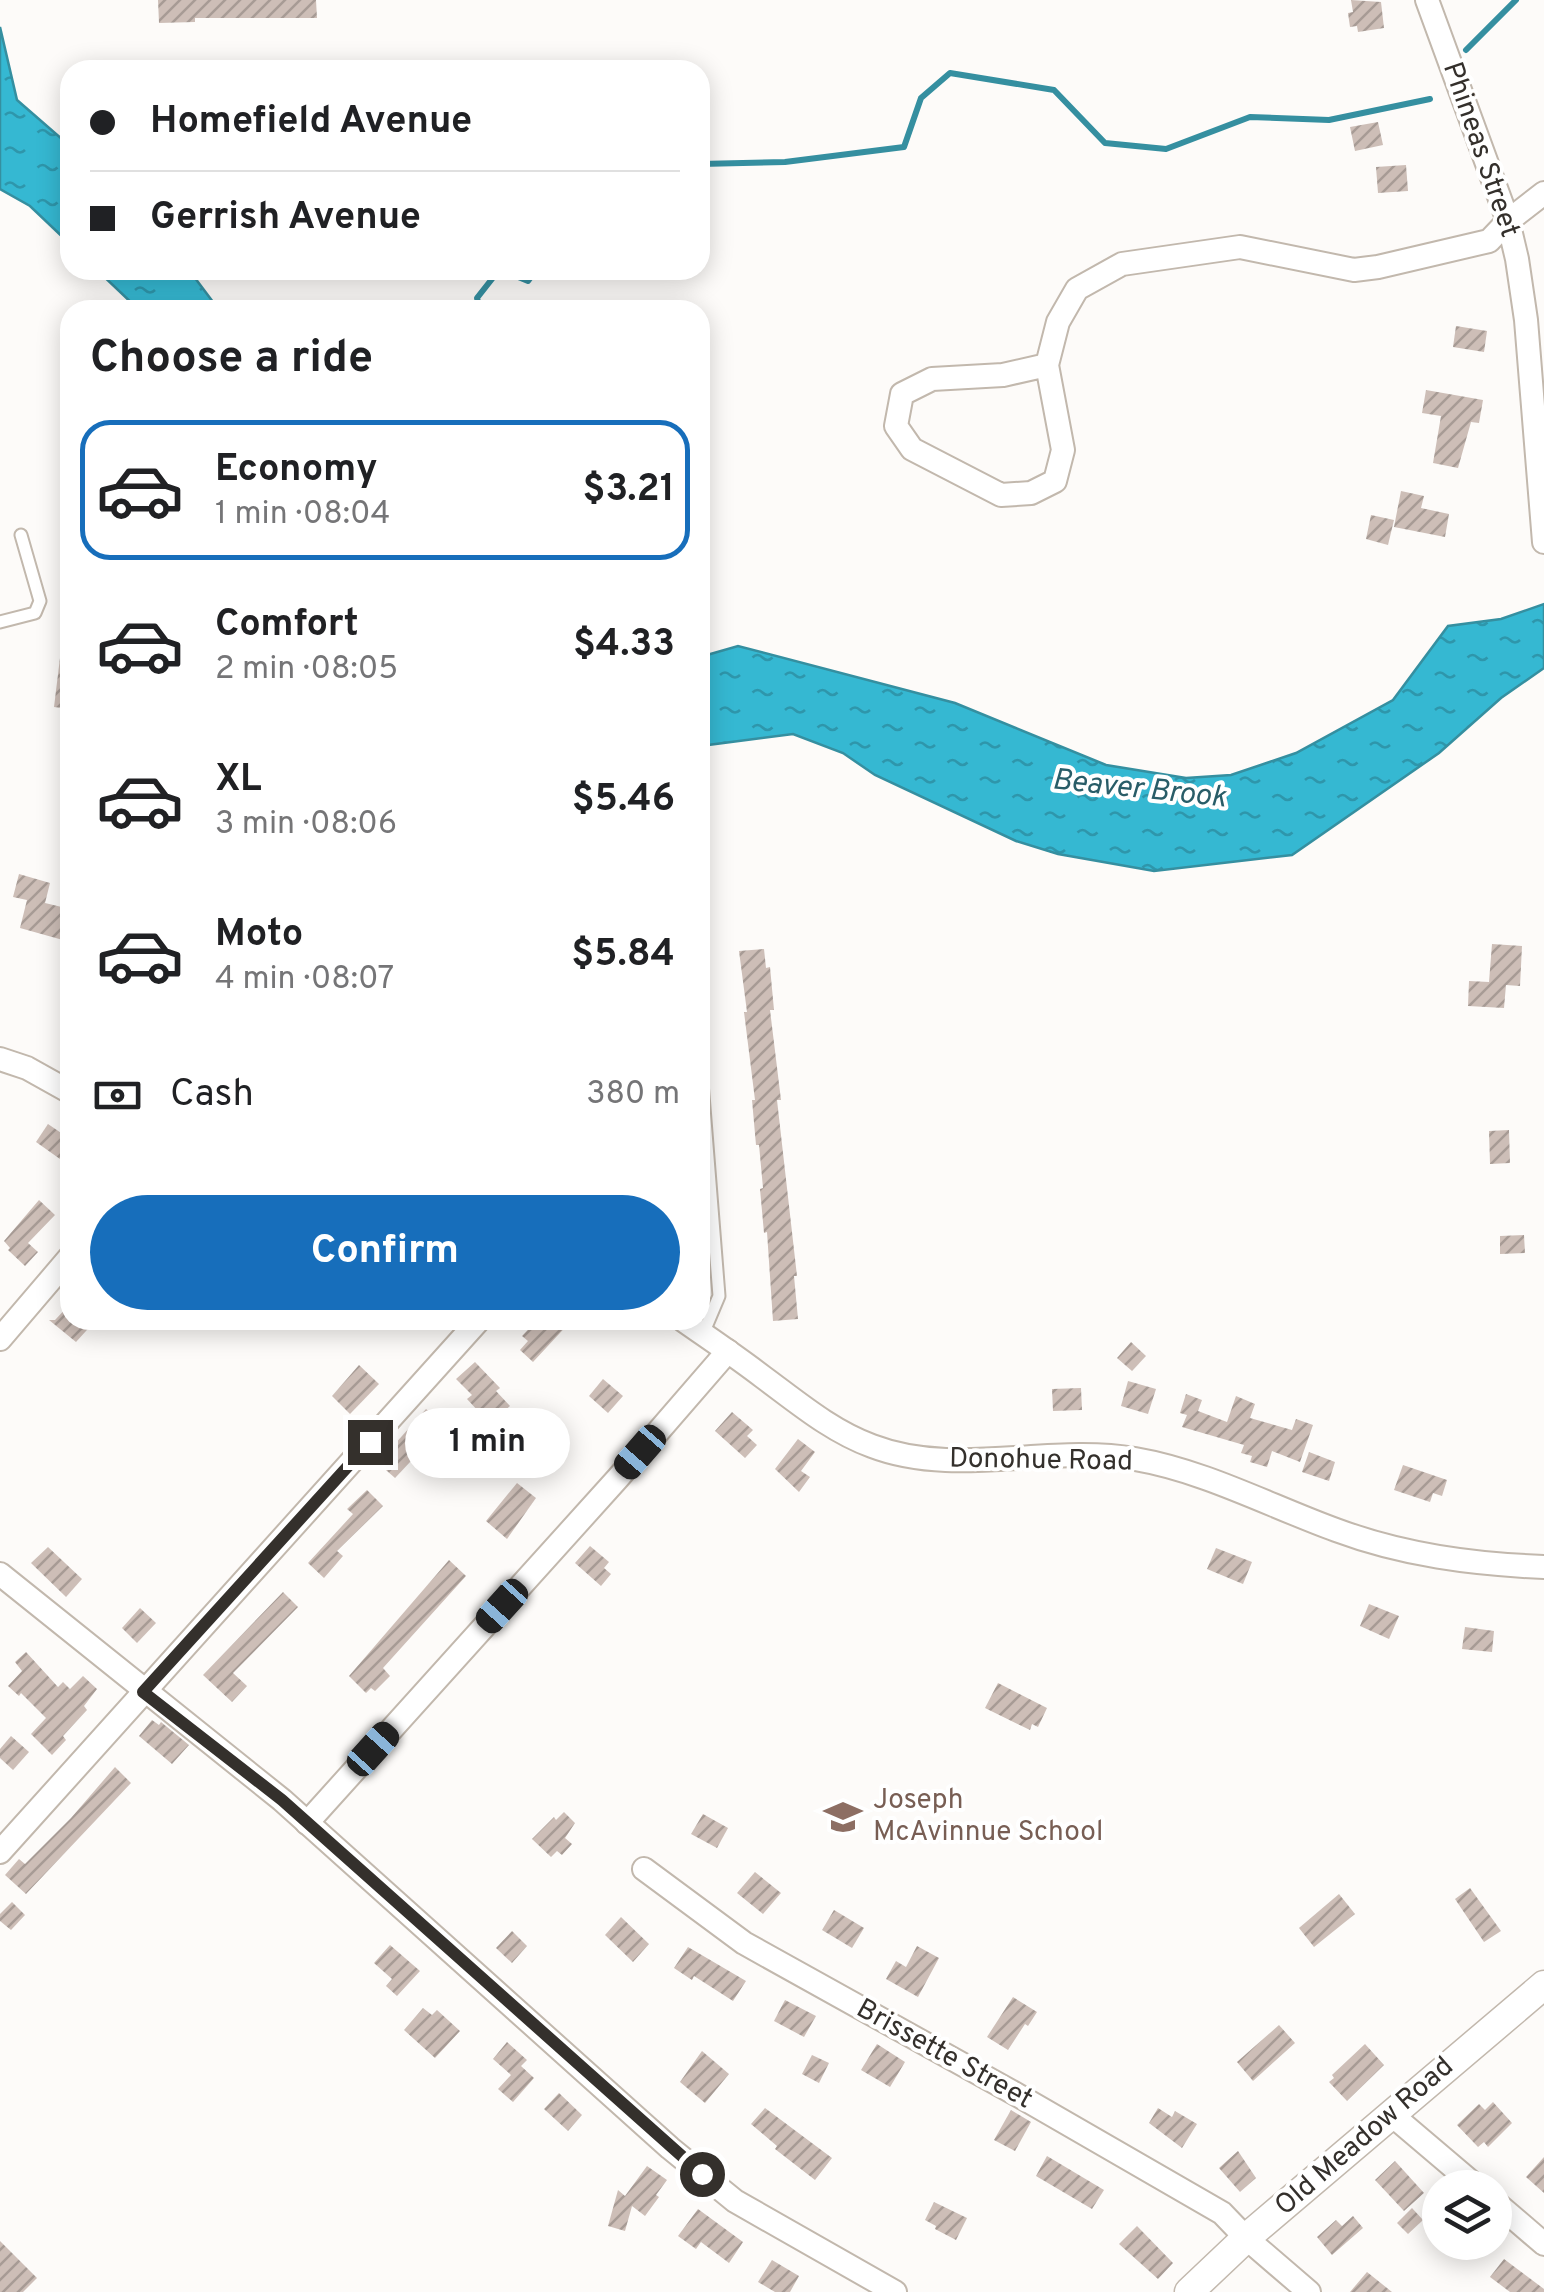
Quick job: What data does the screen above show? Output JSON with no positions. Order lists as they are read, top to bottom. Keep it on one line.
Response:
{"streets":{"street":["Phineas Street","Donohue Road","Brissette Street","Old Meadow Road"]},"crossings":[["Brissette Street","Old Meadow Road"]],"water":["Beaver Brook"],"places":{"school or university":["Joseph McAvinnue School"]},"page":{"banner":["Homefield Avenue","Gerrish Avenue"],"heading":"Choose a ride","list":[{"name":"Economy","note":"1 min · 08:04","value":"$3.21"},{"name":"Comfort","note":"2 min · 08:05","value":"$4.33"},{"name":"XL","note":"3 min · 08:06","value":"$5.46"},{"name":"Moto","note":"4 min · 08:07","value":"$5.84"}],"pay":["Cash","380 m"],"buttons":"Confirm","bubble":"1 min"}}
